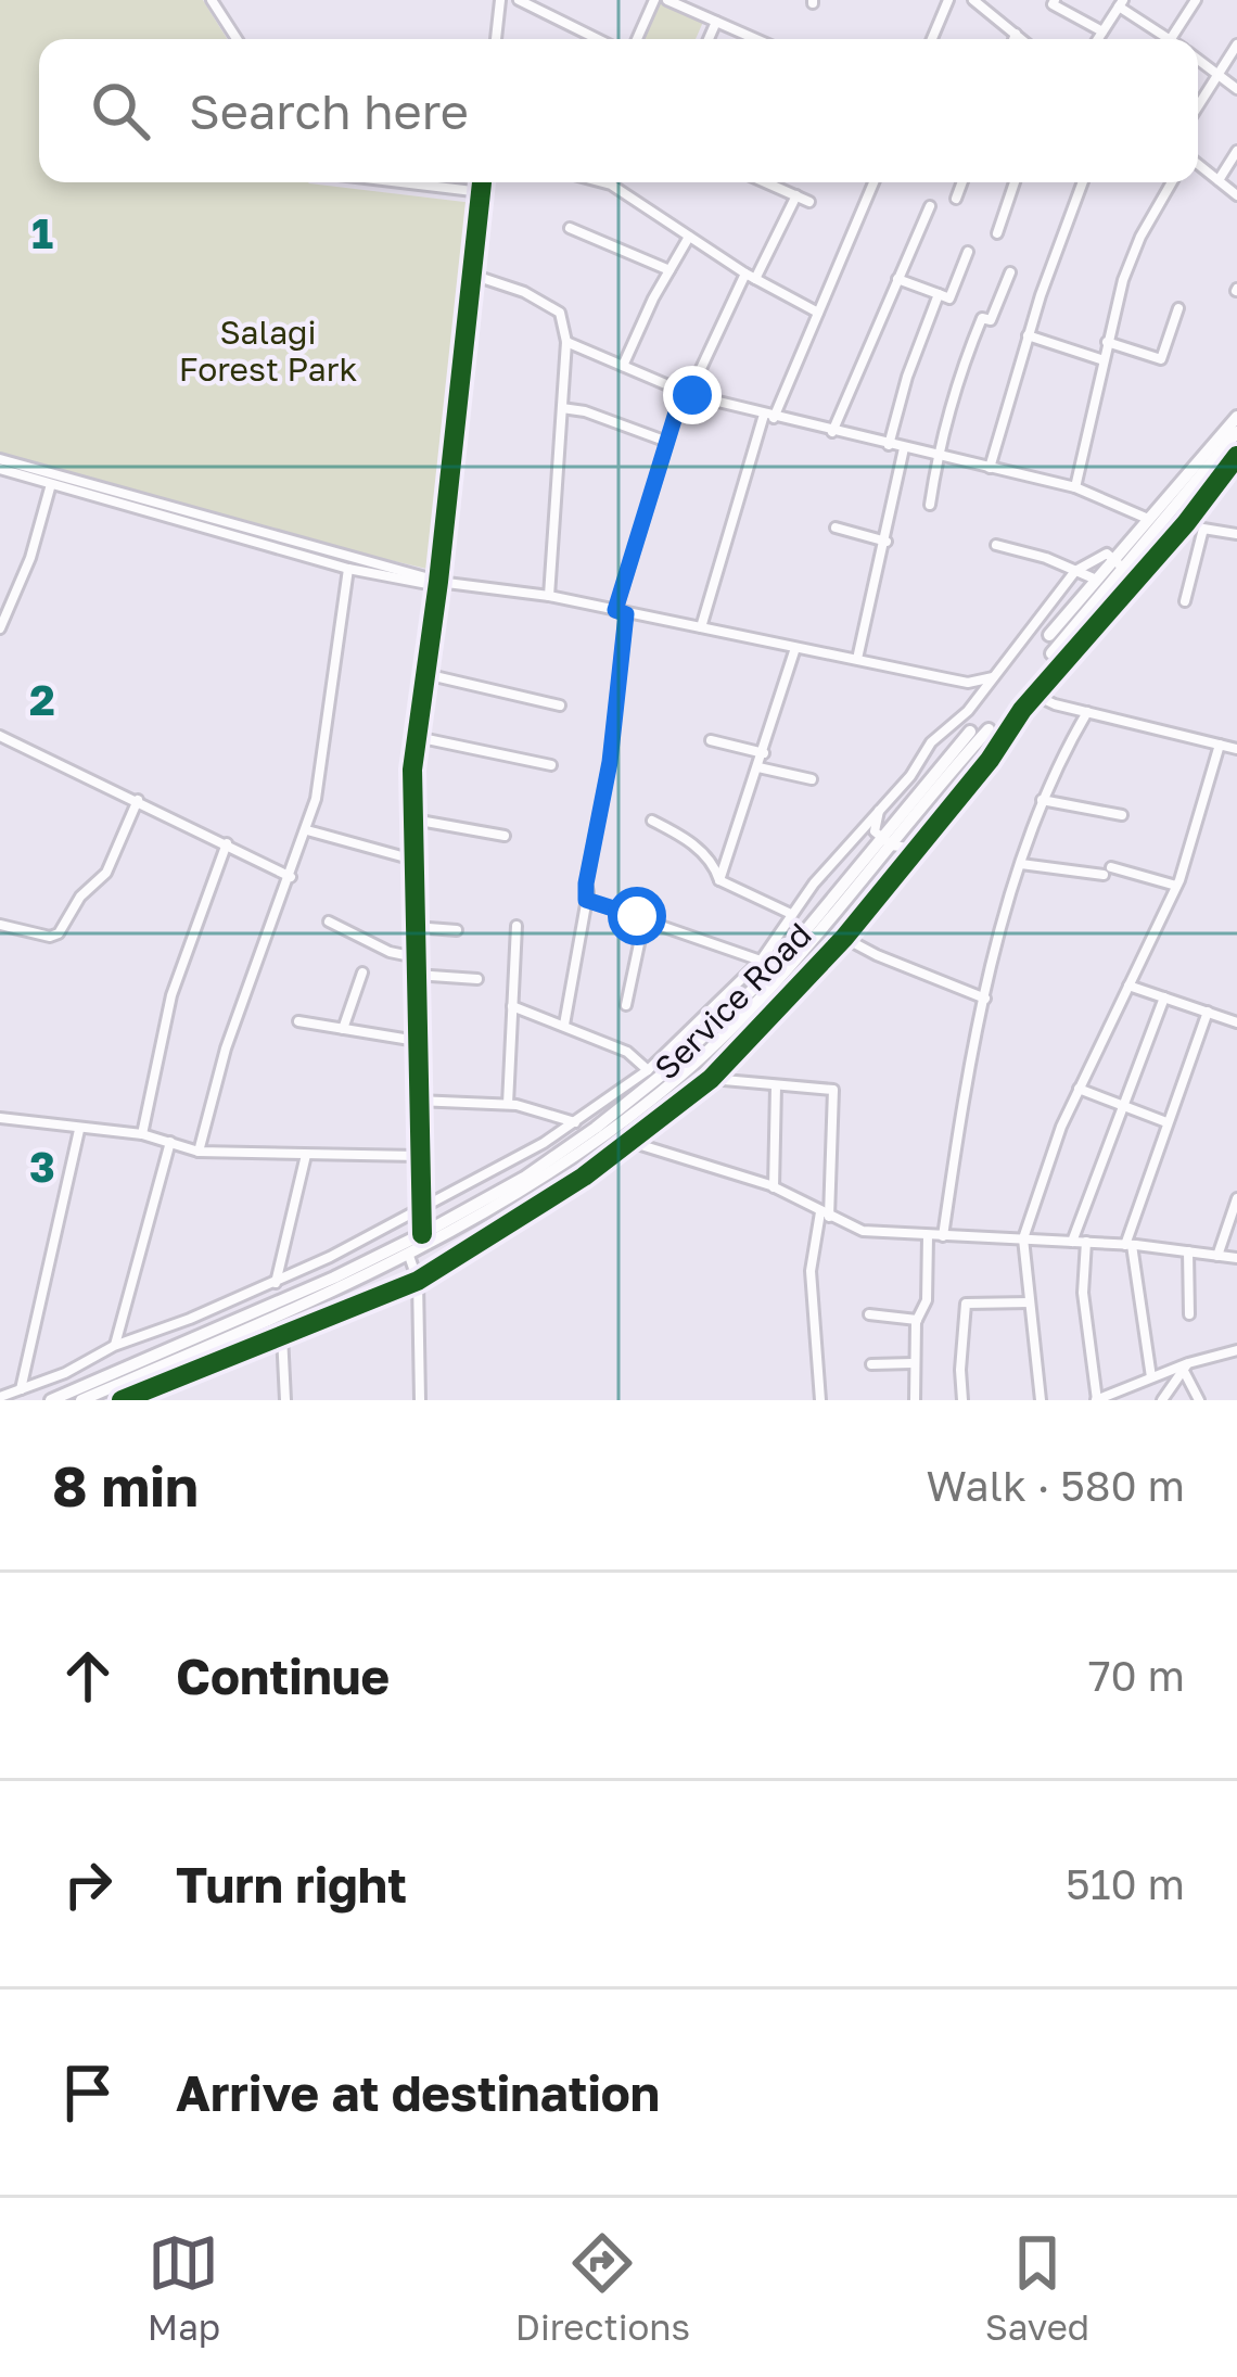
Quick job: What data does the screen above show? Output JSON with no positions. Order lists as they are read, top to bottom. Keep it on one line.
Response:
{"streets":{"street":["Service Road"]},"parks":["Salagi Forest Park"],"page":{"search":"Search here","heading":["8 min","Walk · 580 m"],"list":[["Continue","70 m"],["Turn right","510 m"],"Arrive at destination"],"nav":["Map","Directions","Saved"]},"grid":{"rows":["1","2","3"]}}
